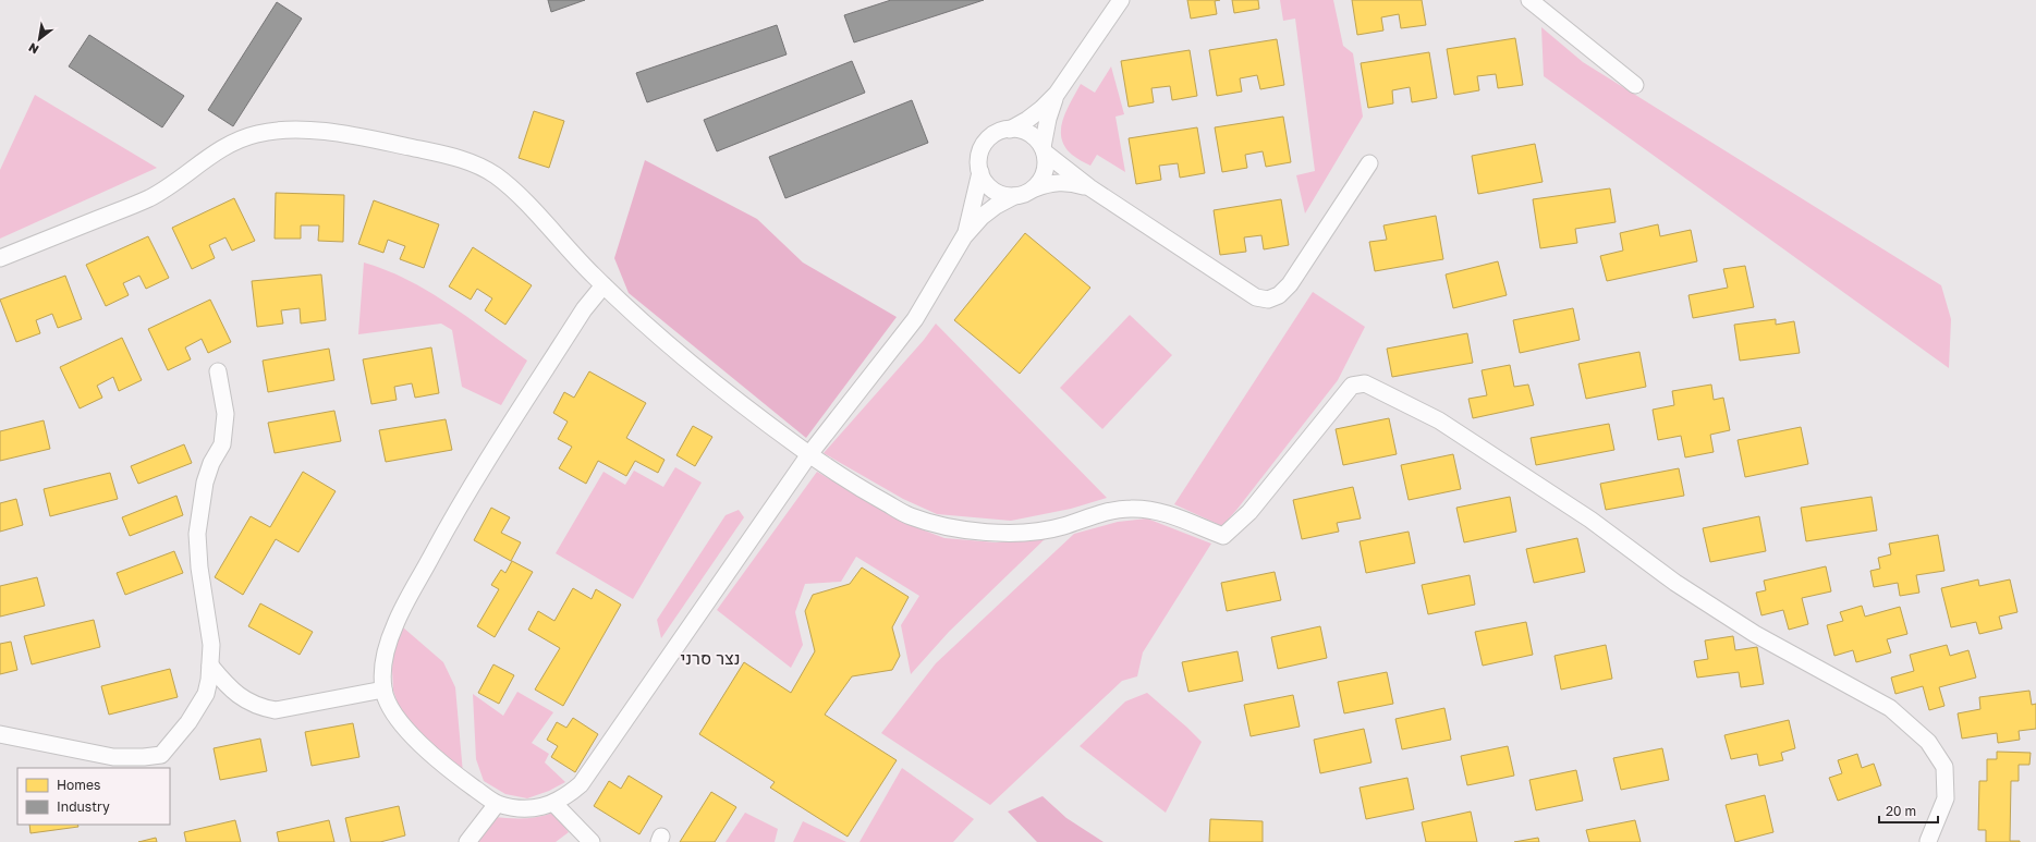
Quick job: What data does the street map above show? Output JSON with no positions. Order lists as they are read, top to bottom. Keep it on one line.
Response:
{"districts":["נצר סרני"],"legend":["Homes","Industry"],"scale_bar":"20 m","north":"bottom left"}
